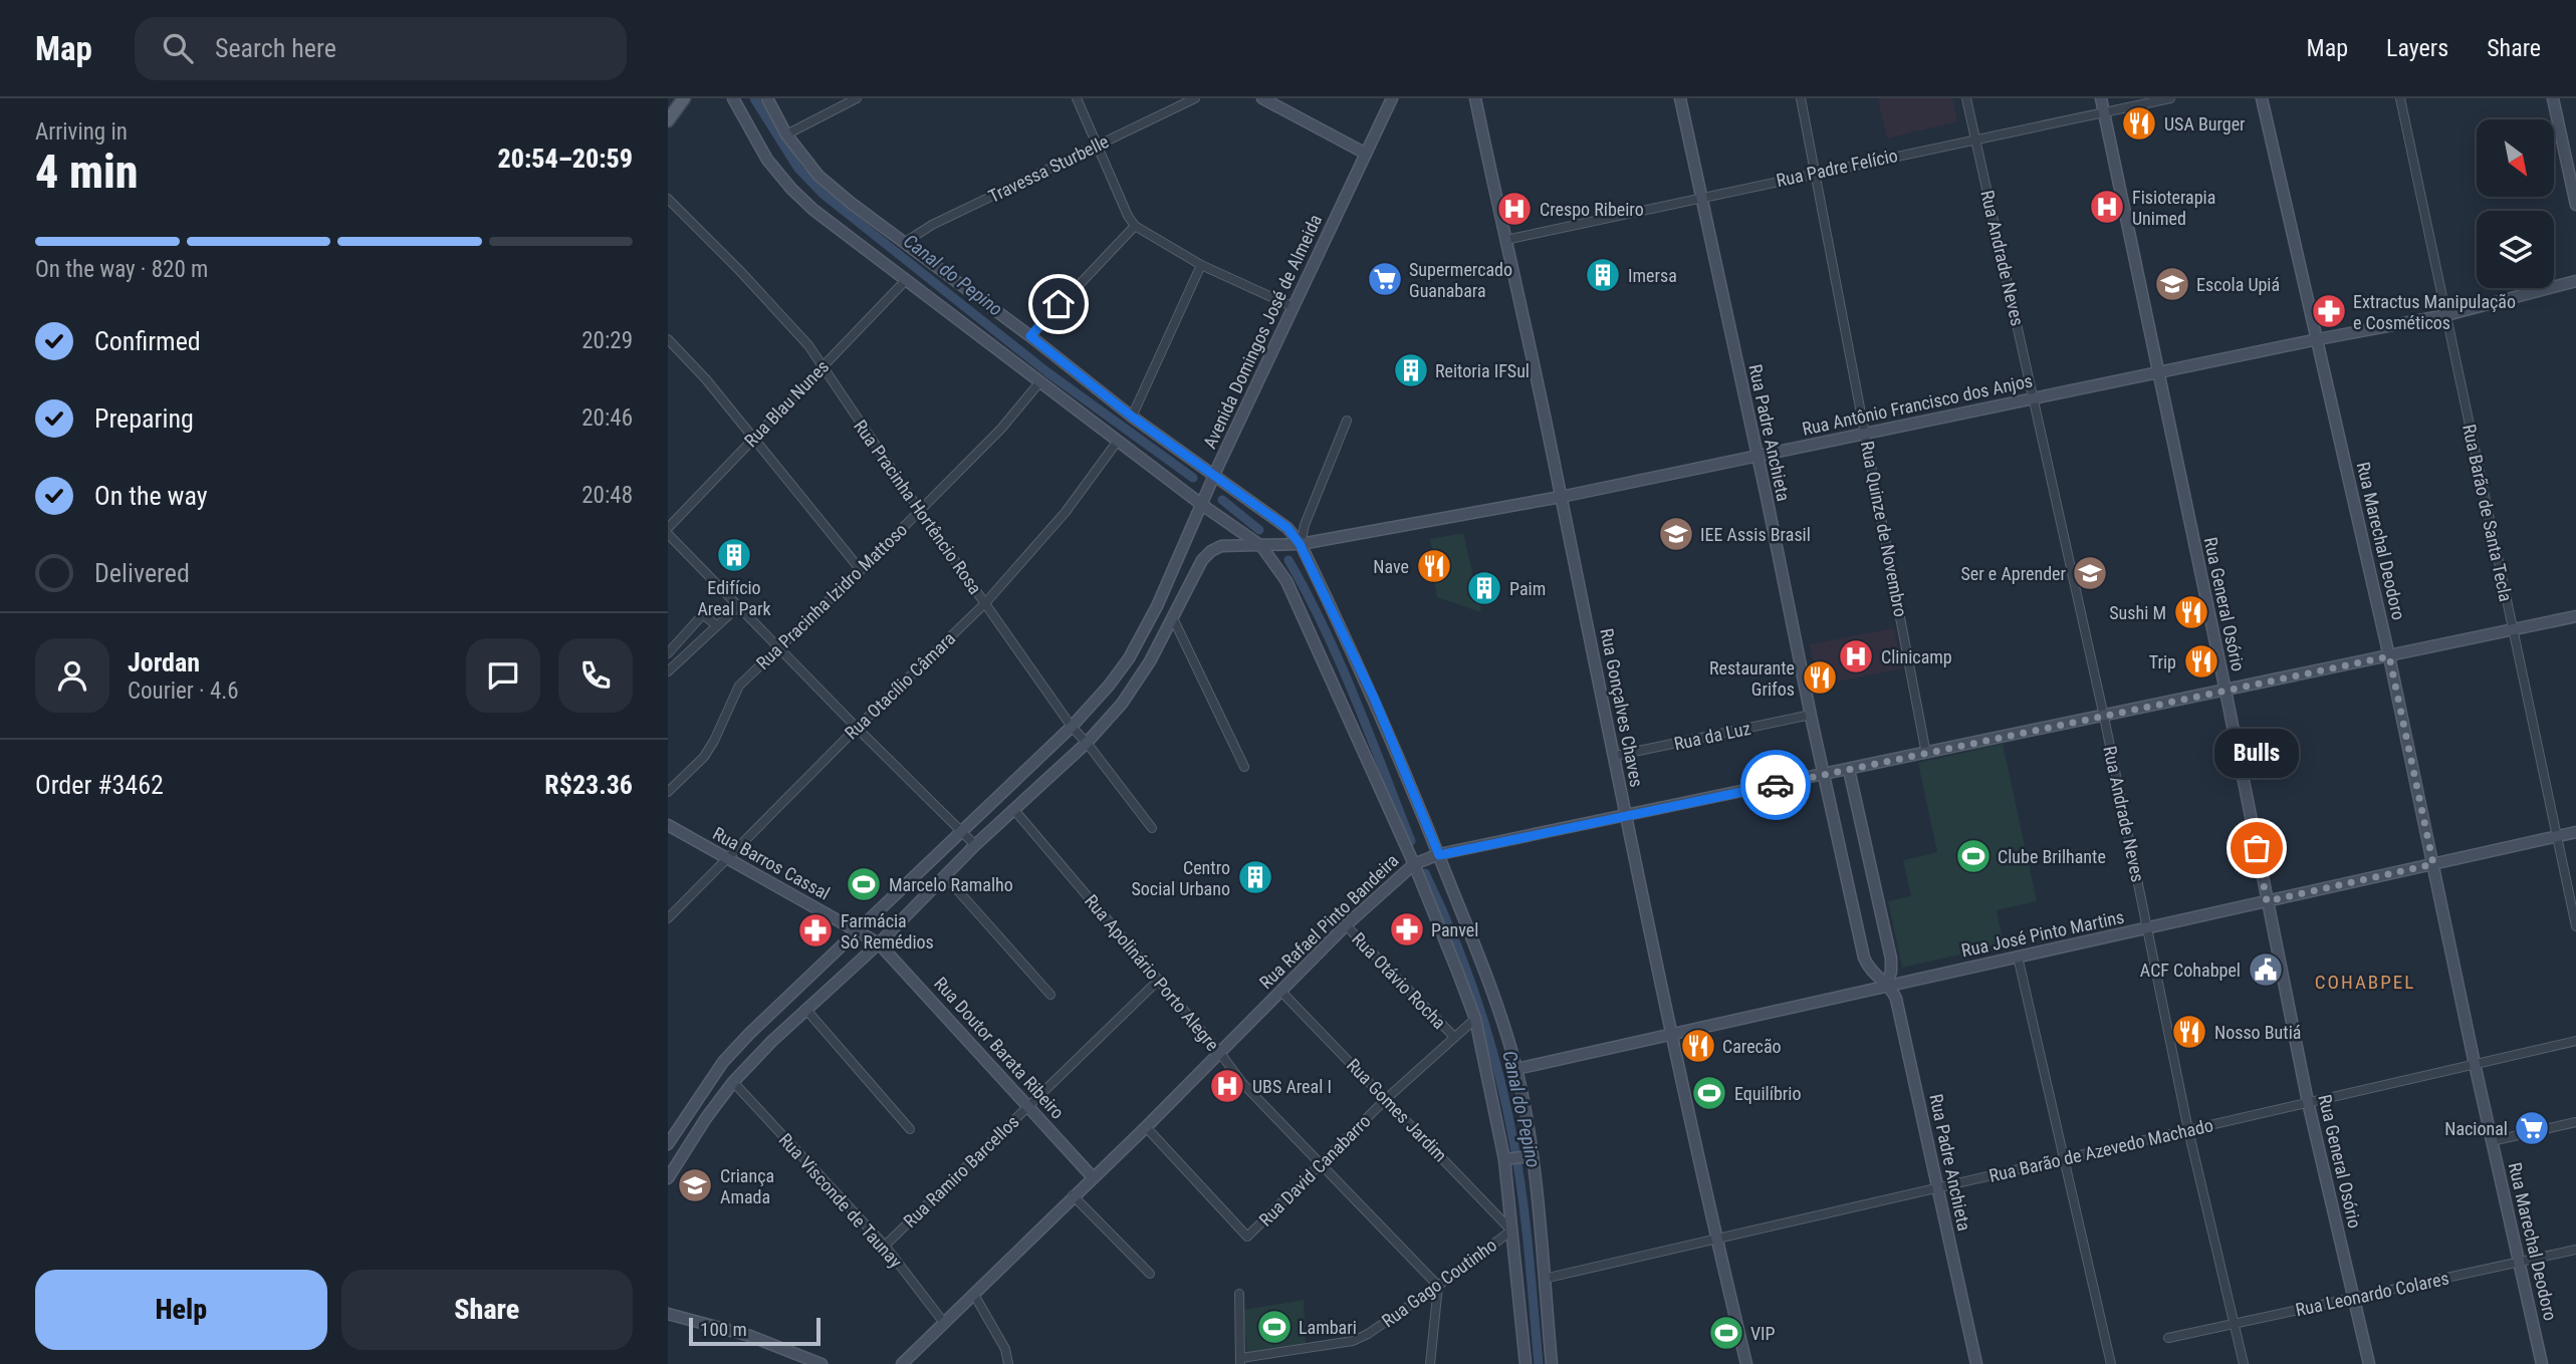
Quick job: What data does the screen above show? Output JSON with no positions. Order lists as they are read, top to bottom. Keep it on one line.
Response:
{"streets":{"street":["Rua Padre Felício","Travessa Sturbelle","Rua Andrade Neves","Avenida Domingos José de Almeida","Rua Blau Nunes","Rua Antônio Francisco dos Anjos","Rua Padre Anchieta","Rua Pracinha Hortêncio Rosa","Rua Barão de Santa Tecla","Rua Quinze de Novembro","Rua Marechal Deodoro","Rua Pracinha Izidro Mattoso","Rua General Osório","Rua Otacílio Câmara","Rua Gonçalves Chaves","Rua da Luz","Rua Barros Cassal","Rua Rafael Pinto Bandeira","Rua José Pinto Martins","Rua Apolinário Porto Alegre","Rua Otávio Rocha","Rua Doutor Barata Ribeiro","Rua Gomes Jardim","Rua Barão de Azevedo Machado","Rua David Canabarro","Rua Ramiro Barcellos","Rua Visconde de Taunay","Rua Gago Coutinho","Rua Leonardo Colares"]},"crossings":[["Rua Padre Felício","Rua Andrade Neves"],["Rua Padre Felício","Rua Padre Anchieta"],["Rua Padre Felício","Rua Quinze de Novembro"],["Rua Padre Felício","Rua General Osório"],["Rua Padre Felício","Rua Gonçalves Chaves"],["Rua Andrade Neves","Rua Antônio Francisco dos Anjos"],["Rua Andrade Neves","Rua Rafael Pinto Bandeira"],["Rua Andrade Neves","Rua José Pinto Martins"],["Rua Andrade Neves","Rua Barão de Azevedo Machado"],["Rua Andrade Neves","Rua Leonardo Colares"],["Avenida Domingos José de Almeida","Rua Pracinha Hortêncio Rosa"],["Avenida Domingos José de Almeida","Rua Barros Cassal"],["Rua Blau Nunes","Rua Pracinha Hortêncio Rosa"],["Rua Antônio Francisco dos Anjos","Rua Padre Anchieta"],["Rua Antônio Francisco dos Anjos","Rua Barão de Santa Tecla"],["Rua Antônio Francisco dos Anjos","Rua Quinze de Novembro"],["Rua Antônio Francisco dos Anjos","Rua Marechal Deodoro"],["Rua Antônio Francisco dos Anjos","Rua General Osório"],["Rua Antônio Francisco dos Anjos","Rua Gonçalves Chaves"],["Rua Padre Anchieta","Rua da Luz"],["Rua Padre Anchieta","Rua Rafael Pinto Bandeira"],["Rua Padre Anchieta","Rua José Pinto Martins"],["Rua Padre Anchieta","Rua Barão de Azevedo Machado"],["Rua Pracinha Hortêncio Rosa","Rua Pracinha Izidro Mattoso"],["Rua Pracinha Hortêncio Rosa","Rua Otacílio Câmara"],["Rua Barão de Santa Tecla","Rua Rafael Pinto Bandeira"],["Rua Barão de Santa Tecla","Rua José Pinto Martins"],["Rua Quinze de Novembro","Rua Rafael Pinto Bandeira"],["Rua Marechal Deodoro","Rua Rafael Pinto Bandeira"],["Rua Marechal Deodoro","Rua José Pinto Martins"],["Rua Marechal Deodoro","Rua Barão de Azevedo Machado"],["Rua Marechal Deodoro","Rua Leonardo Colares"],["Rua General Osório","Rua Rafael Pinto Bandeira"],["Rua General Osório","Rua José Pinto Martins"],["Rua General Osório","Rua Barão de Azevedo Machado"],["Rua General Osório","Rua Leonardo Colares"],["Rua Otacílio Câmara","Rua Barros Cassal"],["Rua Gonçalves Chaves","Rua da Luz"],["Rua Gonçalves Chaves","Rua Rafael Pinto Bandeira"],["Rua Gonçalves Chaves","Rua José Pinto Martins"],["Rua Gonçalves Chaves","Rua Barão de Azevedo Machado"],["Rua Barros Cassal","Rua Doutor Barata Ribeiro"],["Rua Rafael Pinto Bandeira","Rua Apolinário Porto Alegre"],["Rua Rafael Pinto Bandeira","Rua Otávio Rocha"],["Rua Rafael Pinto Bandeira","Rua Doutor Barata Ribeiro"],["Rua Rafael Pinto Bandeira","Rua Gomes Jardim"],["Rua Rafael Pinto Bandeira","Rua David Canabarro"],["Rua Rafael Pinto Bandeira","Rua Visconde de Taunay"],["Rua Apolinário Porto Alegre","Rua David Canabarro"],["Rua Apolinário Porto Alegre","Rua Ramiro Barcellos"],["Rua Apolinário Porto Alegre","Rua Gago Coutinho"],["Rua Otávio Rocha","Rua David Canabarro"],["Rua Doutor Barata Ribeiro","Rua Ramiro Barcellos"],["Rua Gomes Jardim","Rua David Canabarro"],["Rua Gomes Jardim","Rua Gago Coutinho"],["Rua Ramiro Barcellos","Rua Visconde de Taunay"]],"districts":["COHABPEL"],"water":["Canal do Pepino"],"places":{"restaurant":["USA Burger","Nave","Sushi M","Trip","Restaurante Grifos","Nosso Butiá","Carecão"],"hospital":["Fisioterapia Unimed","Crespo Ribeiro","Clinicamp","UBS Areal I"],"building":["Imersa","Reitoria IFSul","Edifício Areal Park","Paim","Centro Social Urbano"],"supermarket":["Supermercado Guanabara","Nacional"],"school or university":["Escola Upiá","IEE Assis Brasil","Ser e Aprender","Criança Amada"],"pharmacy":["Extractus Manipulação e Cosméticos","Panvel","Farmácia Só Remédios"],"other":["Bulls"],"sports":["Clube Brilhante","Marcelo Ramalho","Equilíbrio","Lambari","VIP"],"public building":["ACF Cohabpel"]},"scale_bar":"100 m","north":"bottom right","page":{"header":"Map","search":"Search here","nav":["Map","Layers","Share"],"heading":["4 min","Arriving in","20:54–20:59"],"panel":["Jordan","Courier · 4.6","Order #3462","R$23.36"],"bar":"On the way · 820 m","list":[["Confirmed","20:29"],["Preparing","20:46"],["On the way","20:48"],"Delivered"],"bubble":"Bulls","buttons":["Help","Share"],"scale":"100 m"}}
